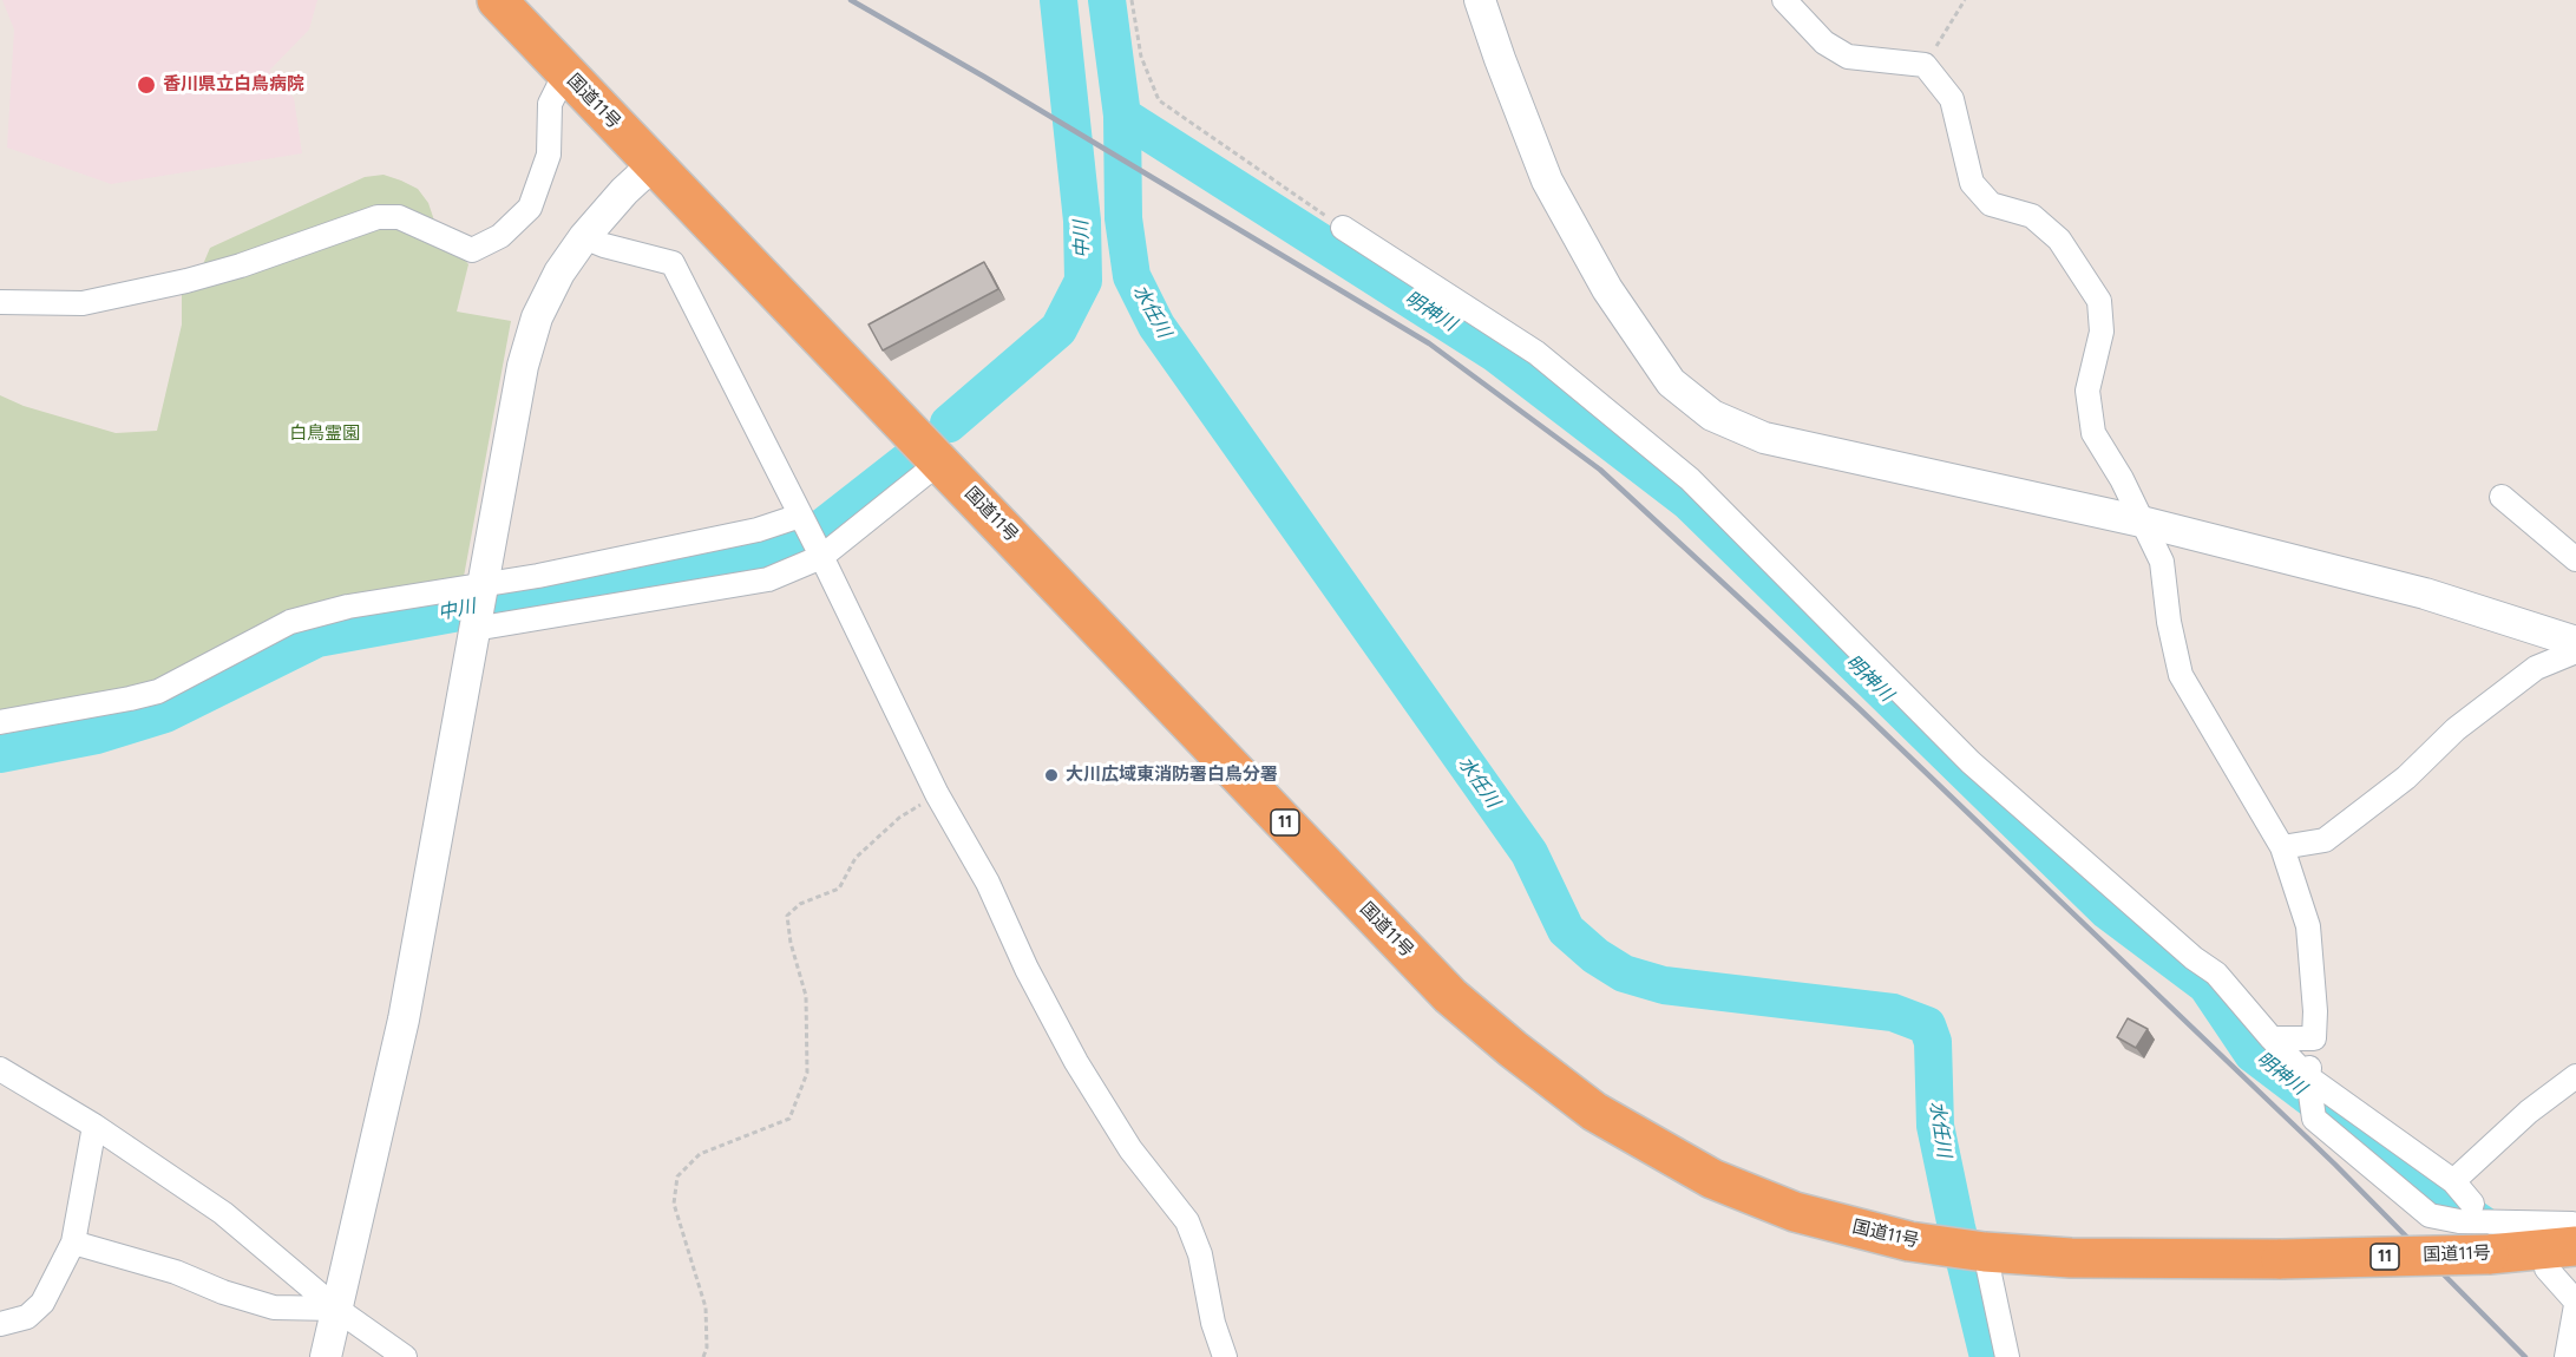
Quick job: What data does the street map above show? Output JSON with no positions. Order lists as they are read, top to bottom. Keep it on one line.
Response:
{"streets":{"highway":["国道11号","11"]},"water":["中川","水任川","明神川"],"parks":["白鳥霊園"],"places":["香川県立白鳥病院","大川広域東消防署白鳥分署"]}
